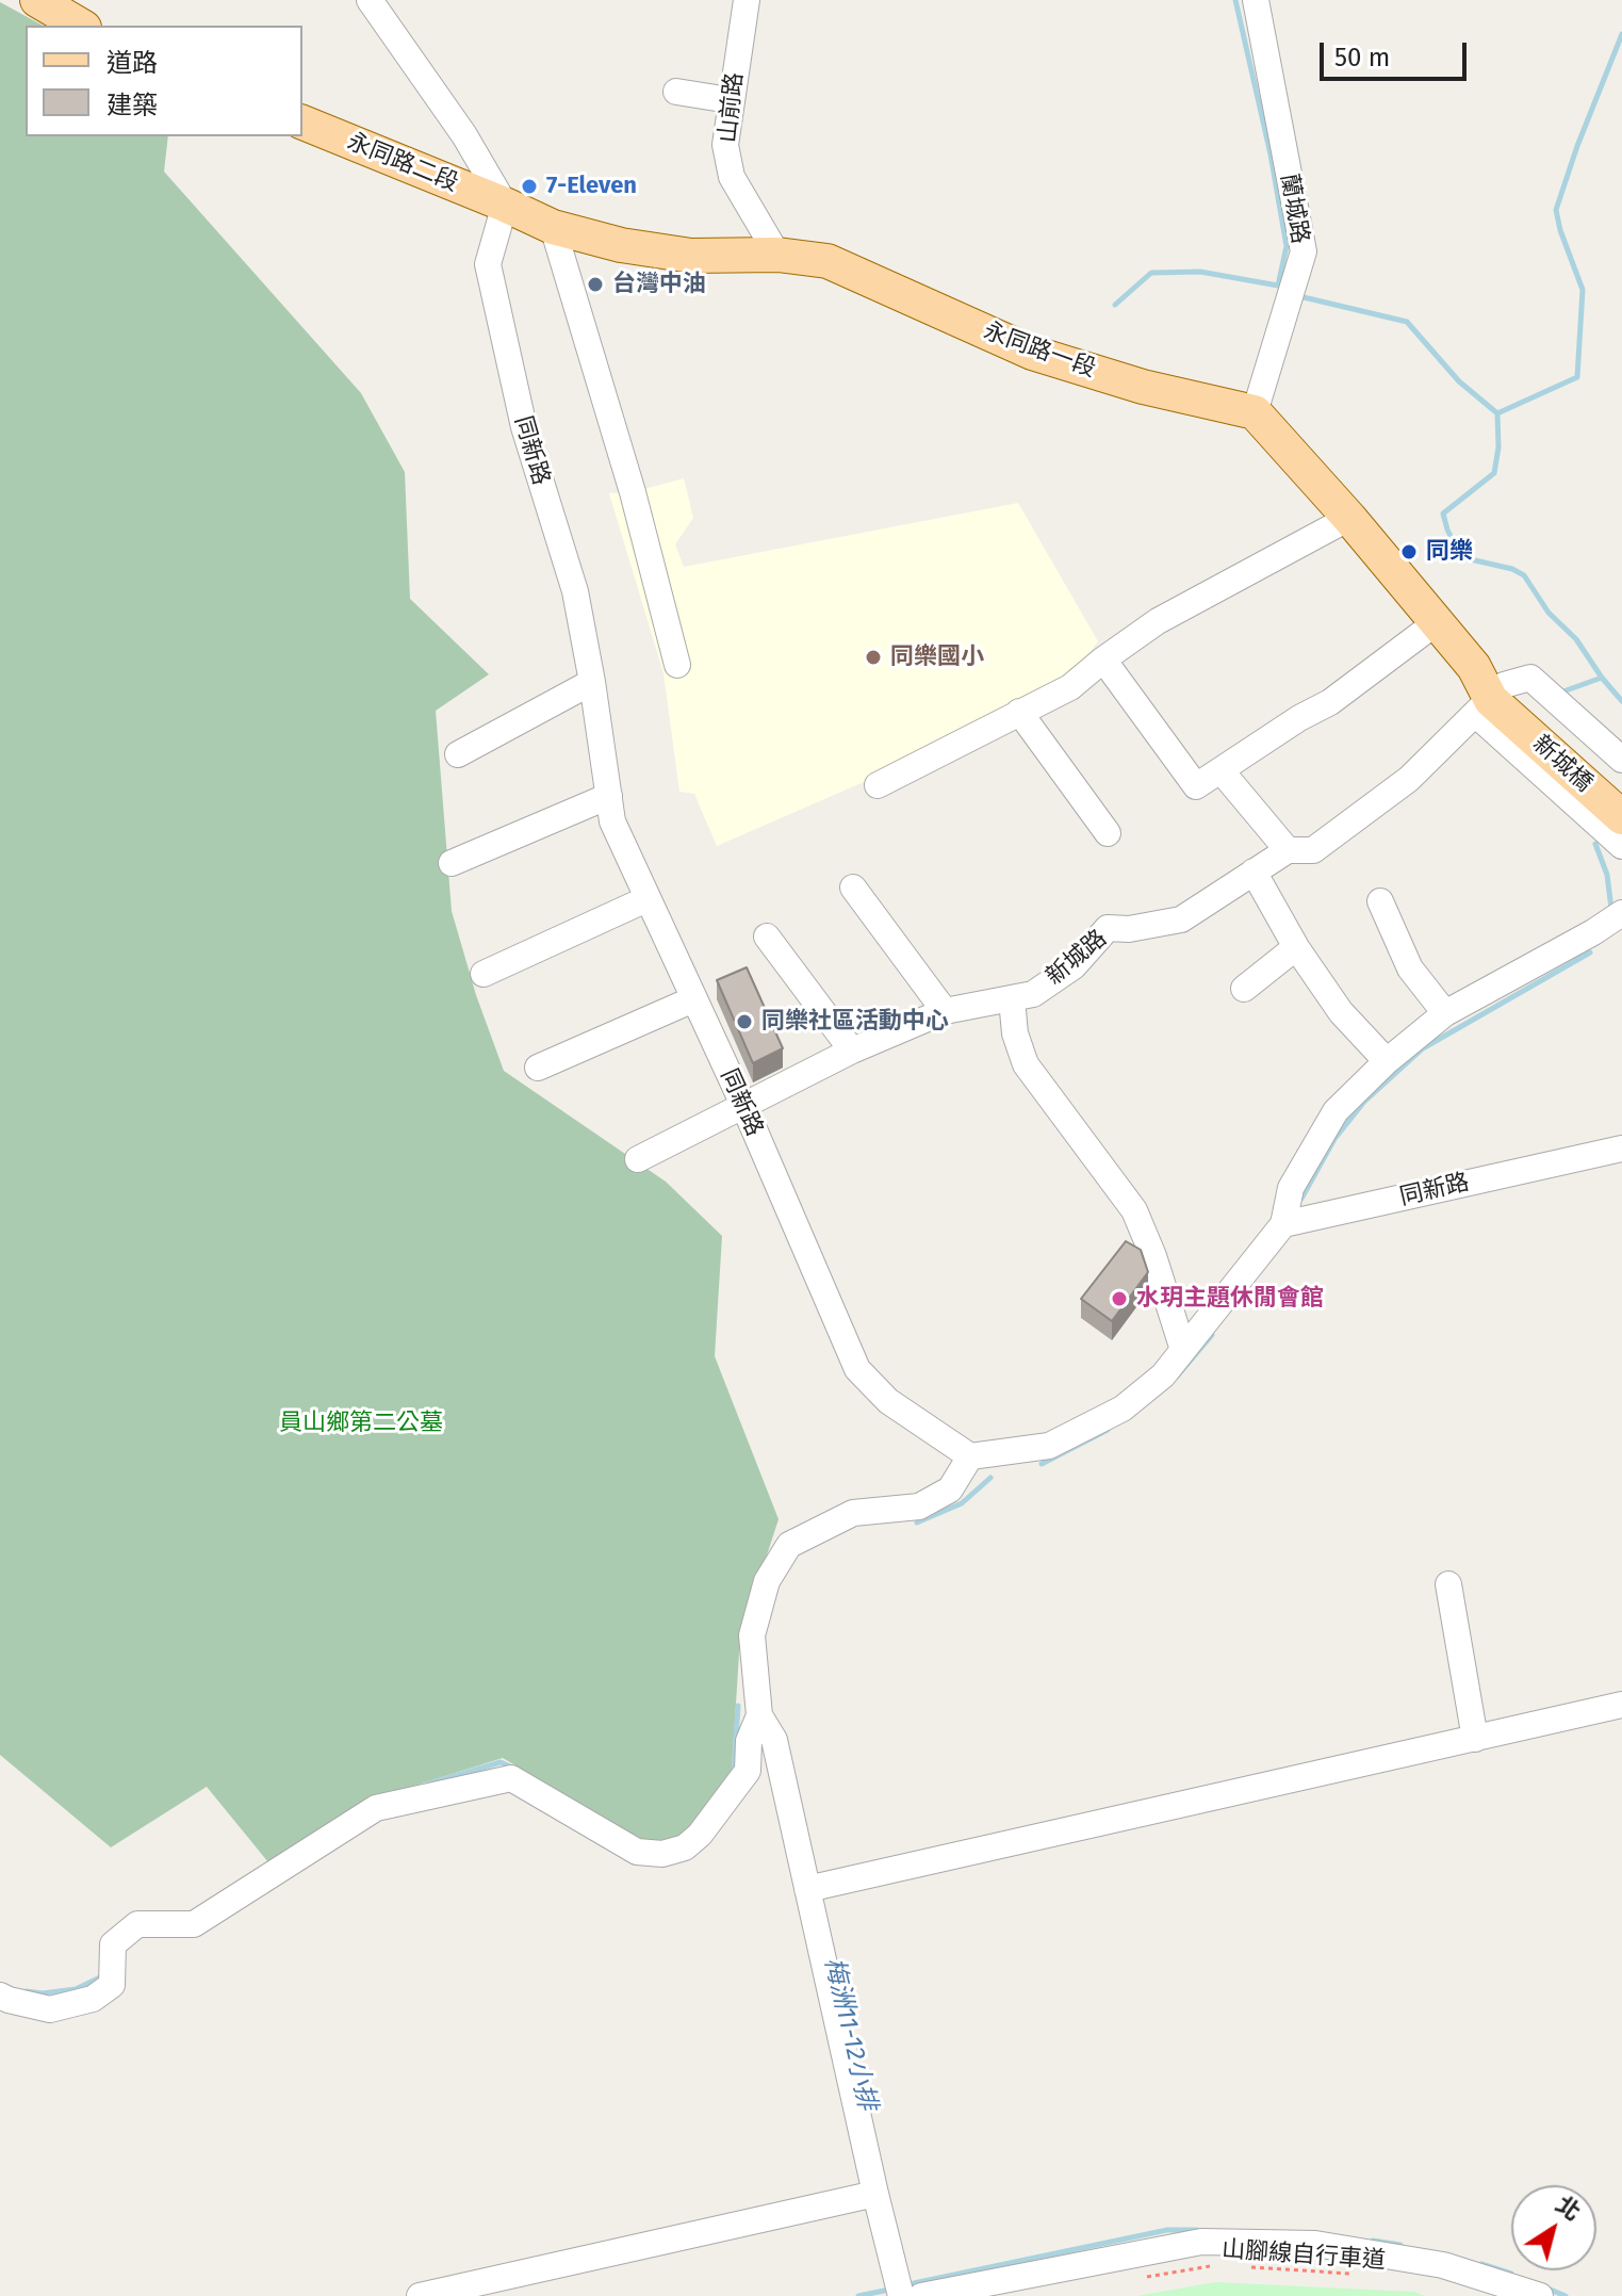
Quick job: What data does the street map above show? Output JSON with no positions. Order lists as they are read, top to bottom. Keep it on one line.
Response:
{"streets":{"main road":["永同路二段","永同路一段","新城橋"],"street":["山前路","蘭城路","同新路","新城路"],"path":["山腳線自行車道"]},"crossings":[["山前路","永同路一段"],["永同路二段","永同路一段"],["永同路二段","同新路"],["蘭城路","永同路一段"],["永同路一段","同新路"],["同新路","新城路"],["新城橋","新城路"]],"water":["梅洲11-12小排"],"parks":["員山鄉第二公墓"],"places":["7-Eleven","台灣中油","同樂","同樂國小","同樂社區活動中心","水玥主題休閒會館"],"legend":["道路","建築"],"scale_bar":"50 m","north":"top right"}
